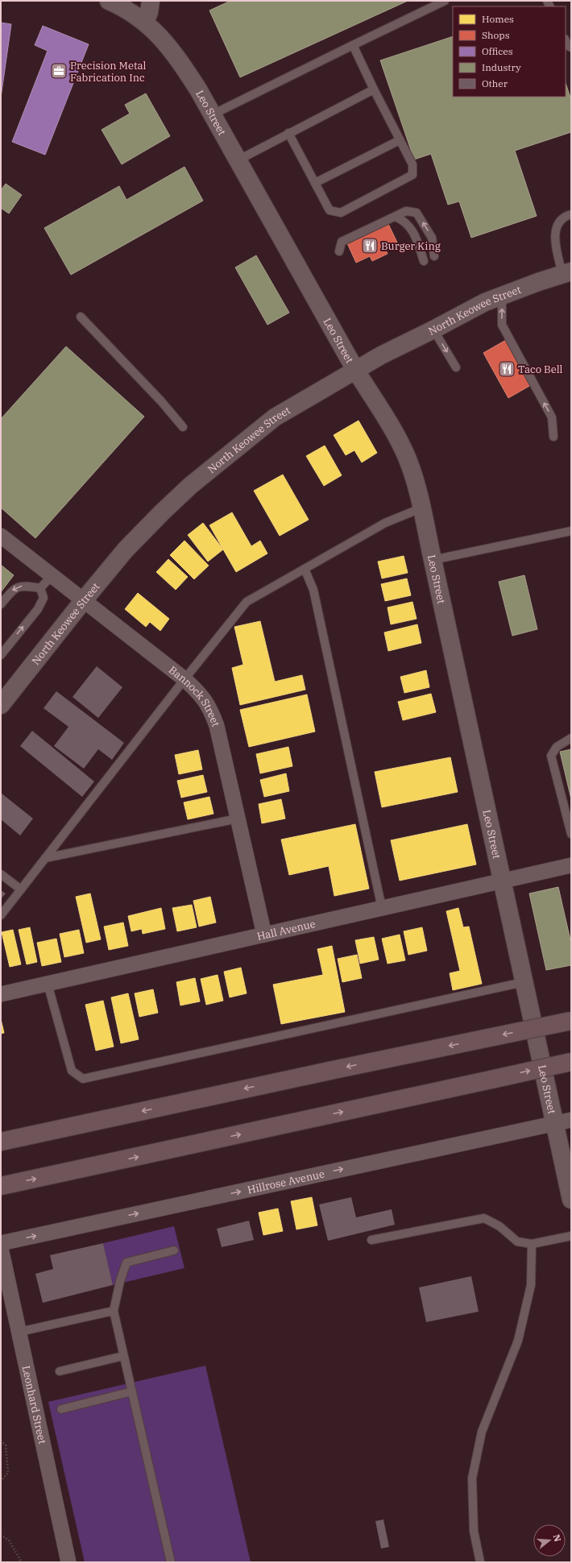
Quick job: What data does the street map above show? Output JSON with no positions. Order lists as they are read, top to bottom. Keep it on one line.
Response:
{"streets":{"street":["Leo Street","North Keowee Street","Bannock Street","Hall Avenue","Hillrose Avenue","Leonhard Street"]},"crossings":[["Leo Street","North Keowee Street"],["Leo Street","Hall Avenue"],["Leo Street","Hillrose Avenue"],["North Keowee Street","Bannock Street"],["Bannock Street","Hall Avenue"]],"one_way":["Hillrose Avenue"],"places":{"office":["Precision Metal Fabrication Inc"],"restaurant":["Burger King","Taco Bell"]},"legend":["Homes","Shops","Offices","Industry","Other"],"north":"right"}
